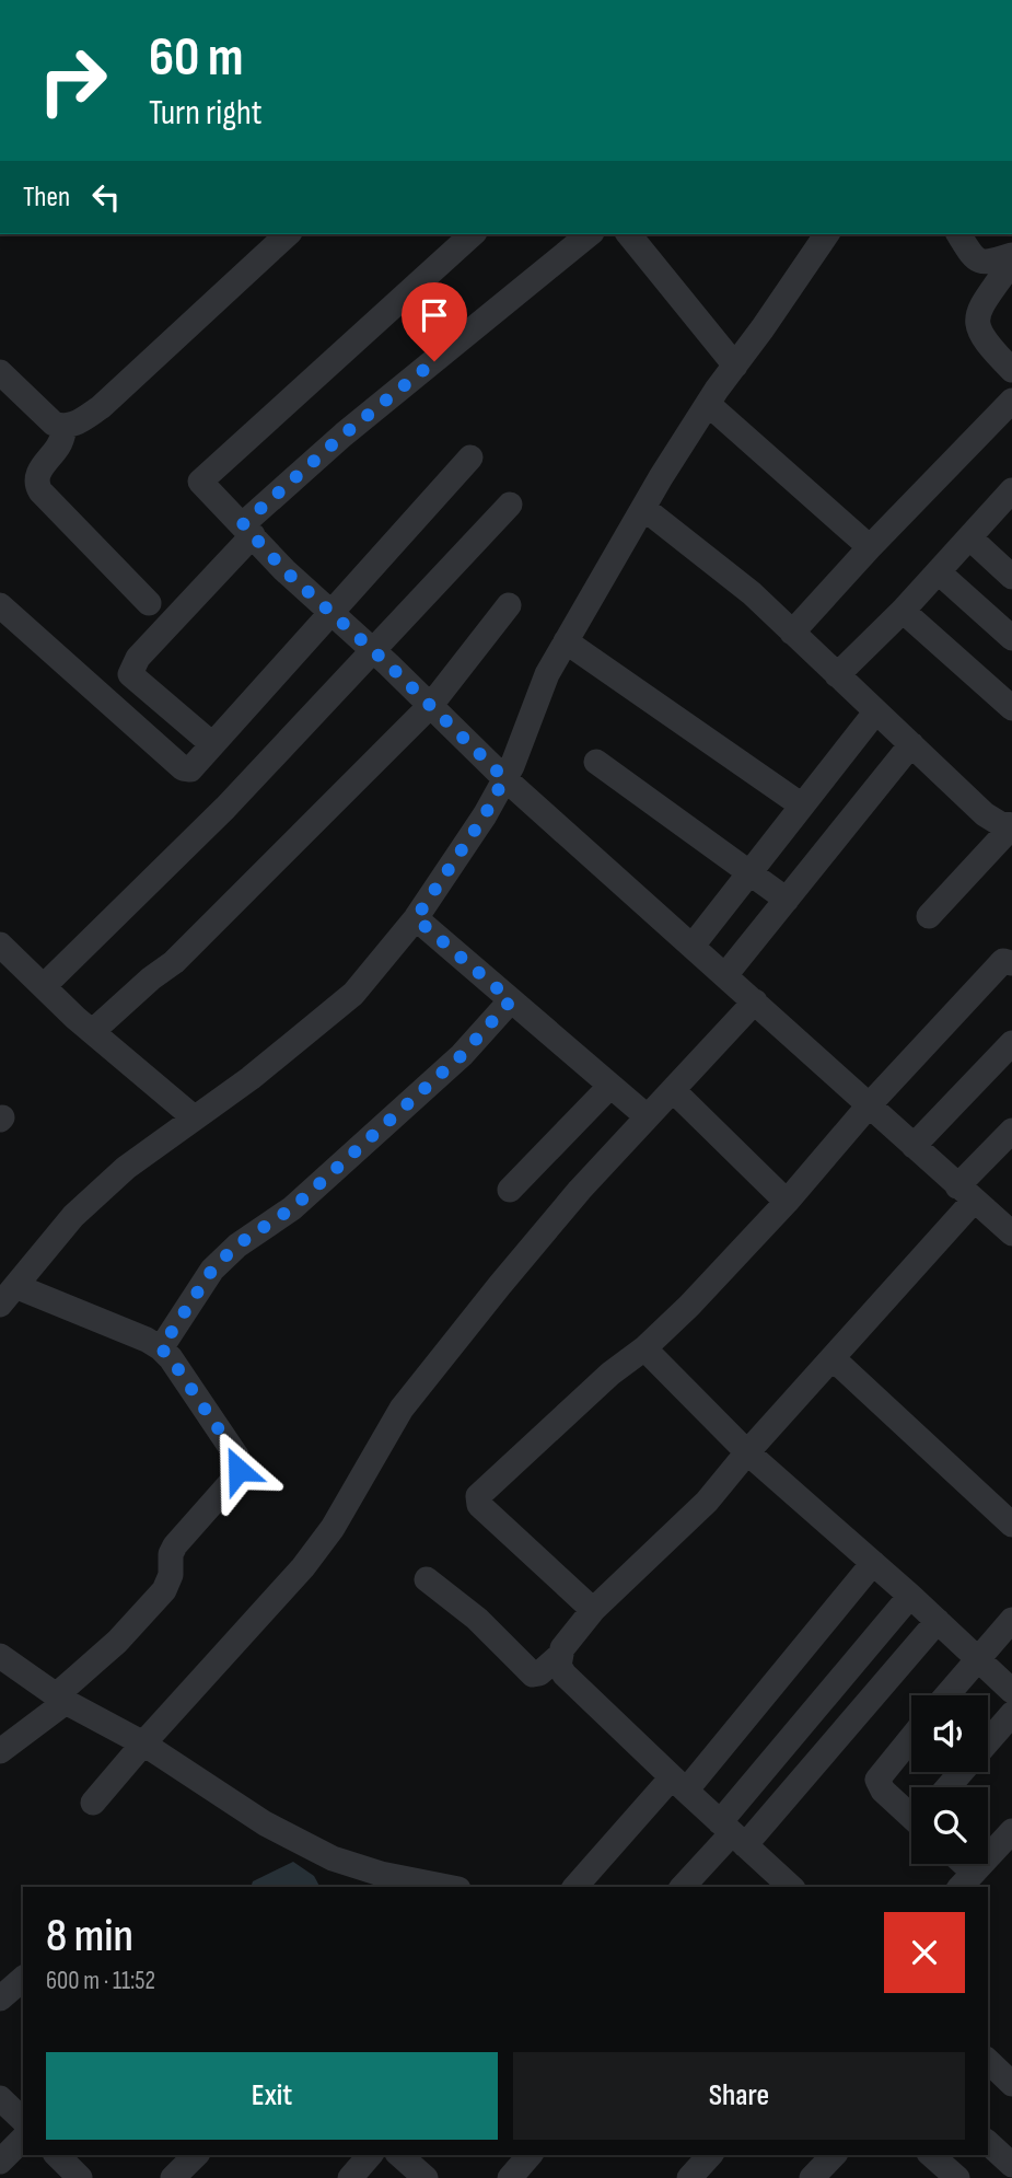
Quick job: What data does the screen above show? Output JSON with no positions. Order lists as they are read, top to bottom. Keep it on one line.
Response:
{"page":{"turn":["60 m","Turn right"],"then":"Then","heading":["8 min","600 m · 11:52"],"buttons":["Exit","Share"]}}
